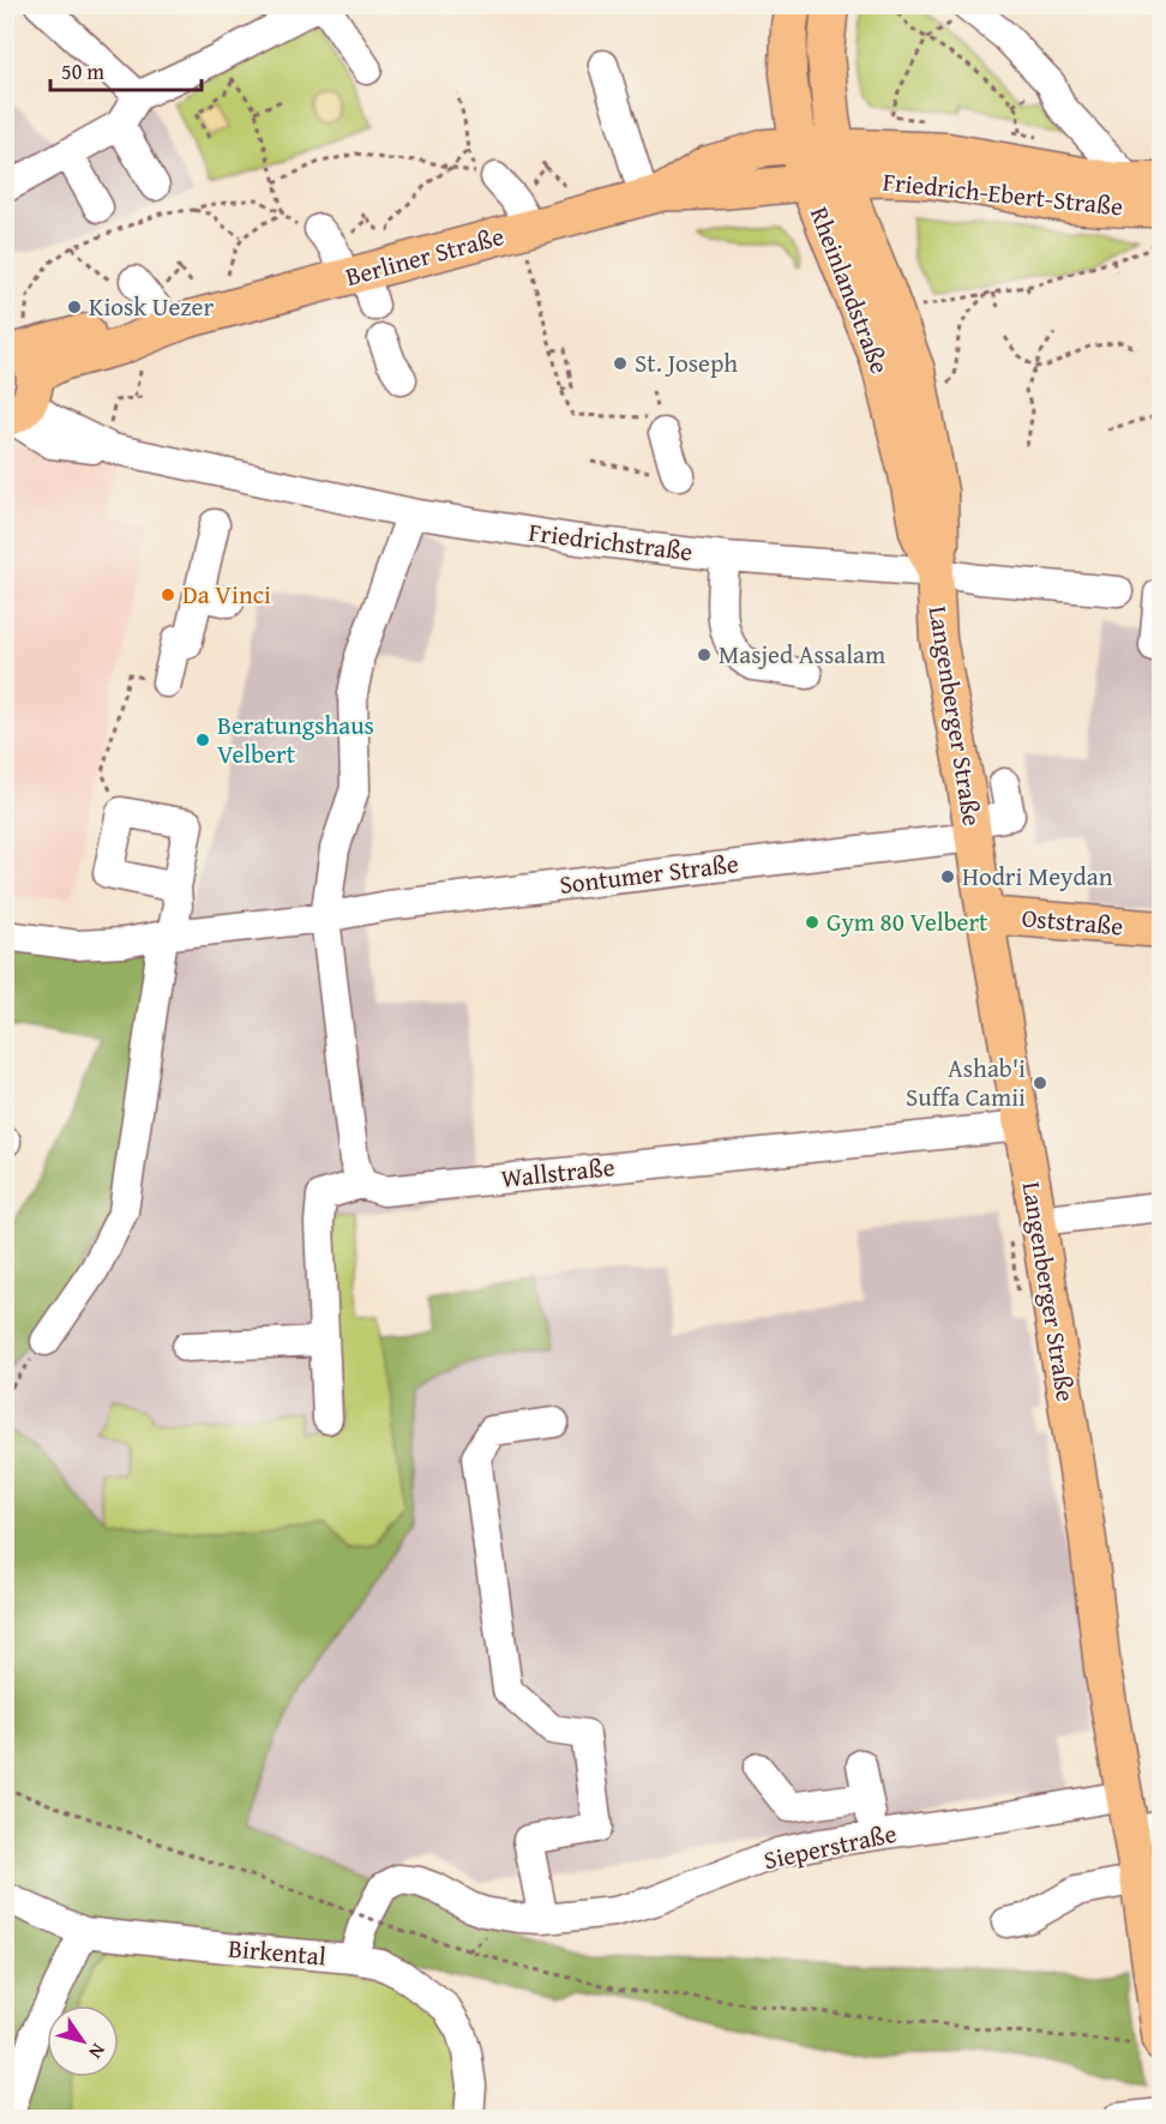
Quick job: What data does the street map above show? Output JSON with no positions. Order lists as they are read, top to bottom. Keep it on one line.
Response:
{"streets":{"main road":["Friedrich-Ebert-Straße","Berliner Straße","Rheinlandstraße","Langenberger Straße","Oststraße"],"street":["Friedrichstraße","Sontumer Straße","Wallstraße","Sieperstraße","Birkental"]},"crossings":[["Friedrich-Ebert-Straße","Berliner Straße"],["Friedrich-Ebert-Straße","Rheinlandstraße"],["Berliner Straße","Rheinlandstraße"],["Berliner Straße","Friedrichstraße"],["Rheinlandstraße","Friedrichstraße"],["Rheinlandstraße","Langenberger Straße"],["Friedrichstraße","Langenberger Straße"],["Langenberger Straße","Sontumer Straße"],["Langenberger Straße","Oststraße"],["Langenberger Straße","Wallstraße"],["Langenberger Straße","Sieperstraße"],["Sieperstraße","Birkental"]],"places":["Kiosk Uezer","St. Joseph","Da Vinci","Masjed Assalam","Beratungshaus Velbert","Hodri Meydan","Gym 80 Velbert","Ashab'i Suffa Camii"],"scale_bar":"50 m","north":"bottom right"}
